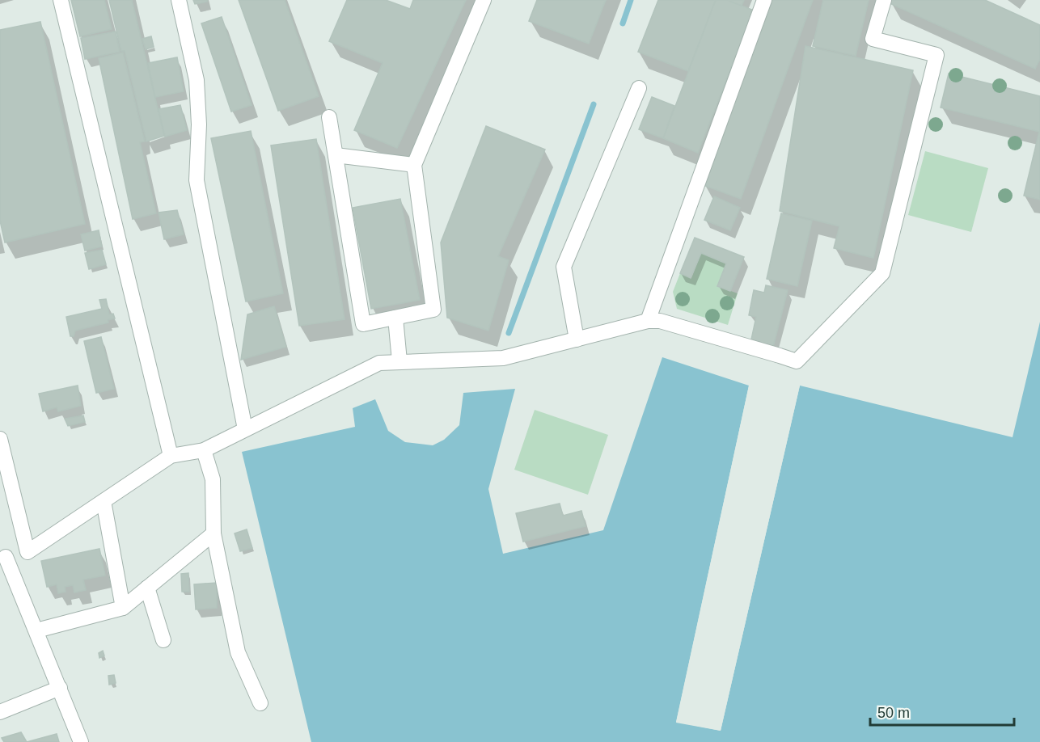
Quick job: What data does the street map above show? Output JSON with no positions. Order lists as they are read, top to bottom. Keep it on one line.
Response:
{"scale_bar":"50 m"}
